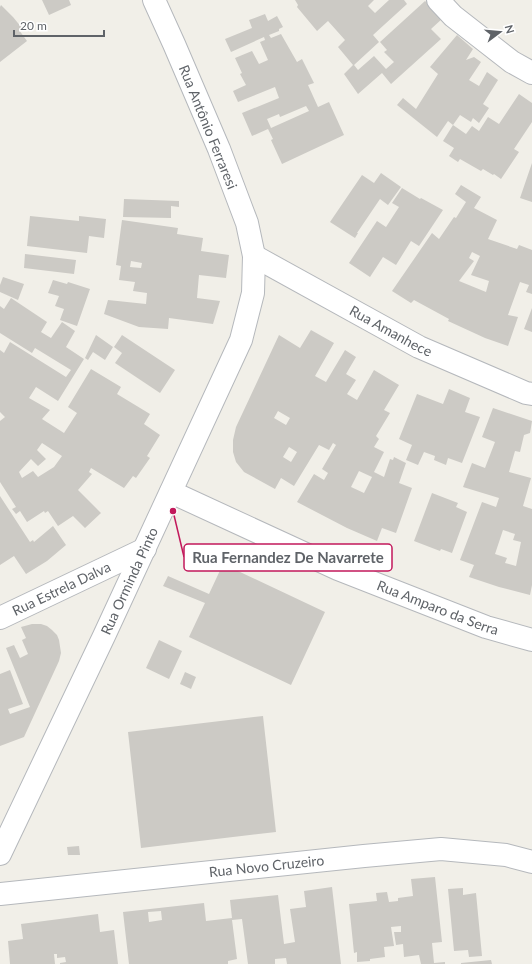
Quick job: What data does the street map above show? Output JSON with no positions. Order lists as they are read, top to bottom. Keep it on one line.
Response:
{"streets":{"street":["Rua Antônio Ferraresi","Rua Amanhece","Rua Orminda Pinto","Rua Estrela Dalva","Rua Amparo da Serra","Rua Novo Cruzeiro"]},"crossings":[["Rua Antônio Ferraresi","Rua Amanhece"],["Rua Antônio Ferraresi","Rua Orminda Pinto"],["Rua Amanhece","Rua Orminda Pinto"],["Rua Orminda Pinto","Rua Estrela Dalva"],["Rua Orminda Pinto","Rua Amparo da Serra"]],"places":["Rua Fernandez De Navarrete"],"scale_bar":"20 m","north":"right"}
